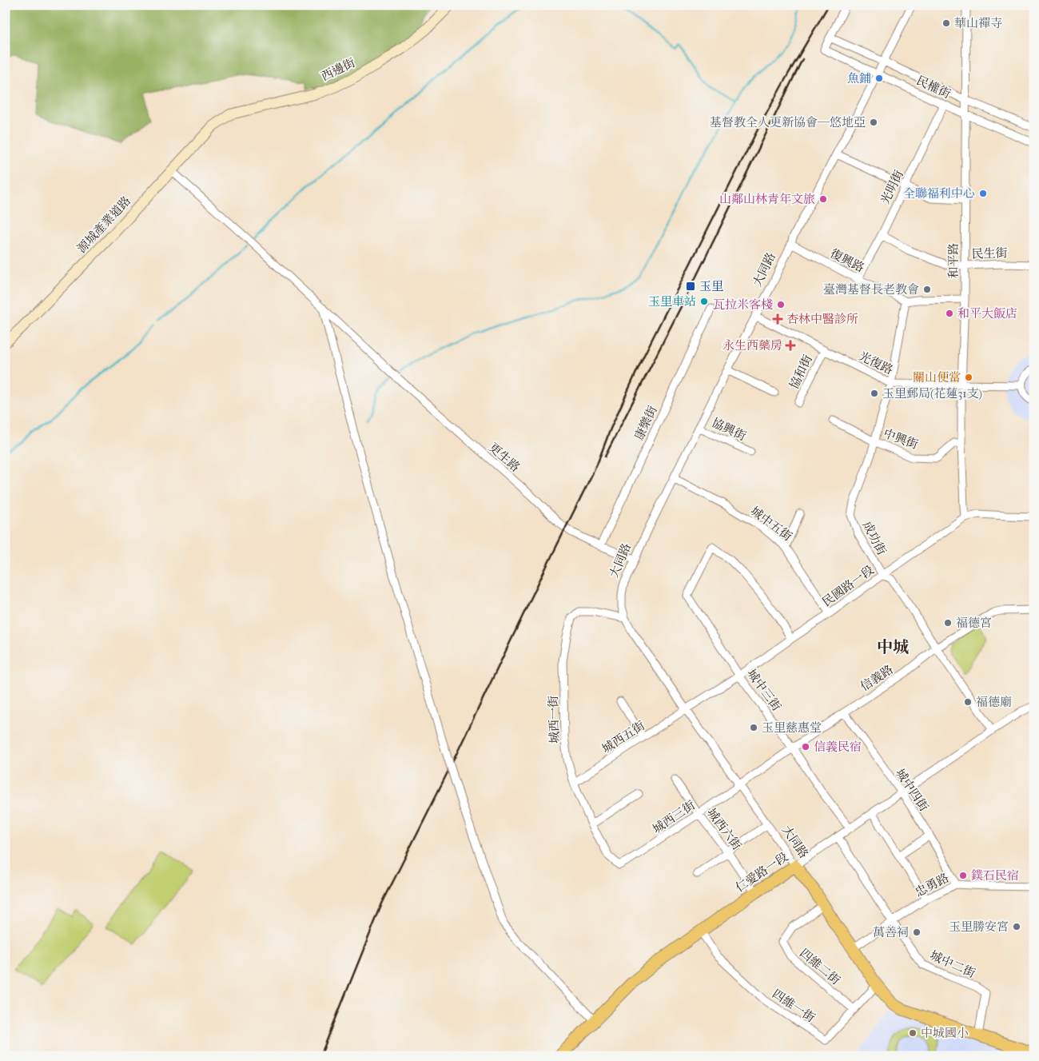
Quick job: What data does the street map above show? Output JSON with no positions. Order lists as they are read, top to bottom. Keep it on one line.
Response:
{"streets":{"main road":["大同路","仁愛路一段"],"street":["西邊街","民權街","光明街","源城產業道路","民生街","復興路","和平路","光復路","協和街","康樂街","協興街","中興街","更生路","城中五街","成功街","民國路一段","信義路","城中三街","城西一街","城西五街","城中四街","城西三街","城西六街","忠勇路","城中二街","四維二街","四維一街"]},"crossings":[["西邊街","源城產業道路"],["民權街","光明街"],["民權街","和平路"],["民權街","大同路"],["光明街","民生街"],["光明街","復興路"],["源城產業道路","更生路"],["民生街","和平路"],["復興路","大同路"],["復興路","成功街"],["和平路","光復路"],["和平路","中興街"],["和平路","民國路一段"],["大同路","光復路"],["大同路","協興街"],["大同路","更生路"],["大同路","城中五街"],["大同路","民國路一段"],["大同路","信義路"],["大同路","城西一街"],["大同路","城西五街"],["大同路","城西三街"],["大同路","仁愛路一段"],["大同路","忠勇路"],["大同路","城中二街"],["大同路","四維二街"],["大同路","四維一街"],["光復路","協和街"],["光復路","成功街"],["康樂街","更生路"],["中興街","成功街"],["城中五街","民國路一段"],["成功街","民國路一段"],["成功街","信義路"],["成功街","仁愛路一段"],["民國路一段","城中三街"],["民國路一段","城西五街"],["信義路","城中三街"],["信義路","城中四街"],["信義路","城西三街"],["城中三街","仁愛路一段"],["城西一街","城西五街"],["城西一街","城西三街"],["城中四街","仁愛路一段"],["城中四街","忠勇路"],["城西三街","城西六街"],["城西六街","仁愛路一段"],["仁愛路一段","城中二街"],["仁愛路一段","四維一街"],["忠勇路","城中二街"],["四維二街","四維一街"]],"districts":["中城"],"places":{"other":["華山禪寺","魚鋪","基督教全人更新協會─悠地亞","全聯福利中心","山鄰山林青年文旅","臺灣基督長老教會","玉里車站","瓦拉米客棧","和平大飯店","關山便當","玉里郵局(花蓮31支)","福德宮","福德廟","玉里慈惠堂","信義民宿","鏷石民宿","玉里勝安宮","萬善祠","中城國小"],"transit":["玉里"],"health":["杏林中醫診所","永生西藥房"]}}
